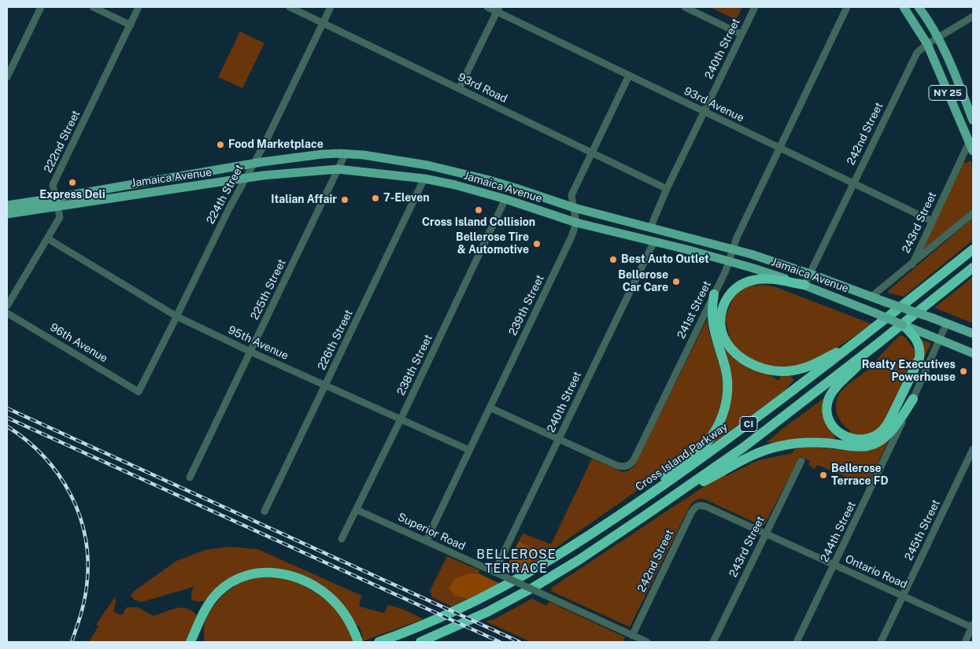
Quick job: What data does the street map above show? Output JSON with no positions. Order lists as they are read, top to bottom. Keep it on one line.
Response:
{"streets":{"highway":["CI","Cross Island Parkway"],"main road":["NY 25","Jamaica Avenue"],"street":["240th Street","93rd Road","93rd Avenue","242nd Street","222nd Street","224th Street","243rd Street","225th Street","239th Street","241st Street","226th Street","96th Avenue","95th Avenue","238th Street","245th Street","Superior Road","244th Street","Ontario Road"]},"crossings":[["240th Street","93rd Road"],["240th Street","93rd Avenue"],["240th Street","Jamaica Avenue"],["240th Street","241st Street"],["240th Street","Superior Road"],["93rd Road","224th Street"],["93rd Road","239th Street"],["NY 25","242nd Street"],["NY 25","243rd Street"],["93rd Avenue","242nd Street"],["93rd Avenue","243rd Street"],["93rd Avenue","239th Street"],["93rd Avenue","241st Street"],["242nd Street","Jamaica Avenue"],["242nd Street","Superior Road"],["242nd Street","Ontario Road"],["222nd Street","Jamaica Avenue"],["222nd Street","95th Avenue"],["Jamaica Avenue","224th Street"],["Jamaica Avenue","243rd Street"],["Jamaica Avenue","225th Street"],["Jamaica Avenue","239th Street"],["Jamaica Avenue","241st Street"],["Jamaica Avenue","226th Street"],["Jamaica Avenue","238th Street"],["Jamaica Avenue","244th Street"],["224th Street","96th Avenue"],["224th Street","95th Avenue"],["243rd Street","Ontario Road"],["225th Street","95th Avenue"],["239th Street","95th Avenue"],["239th Street","Superior Road"],["226th Street","95th Avenue"],["95th Avenue","238th Street"],["238th Street","Superior Road"],["245th Street","Ontario Road"],["244th Street","Ontario Road"]],"districts":["BELLEROSE TERRACE"],"places":["Food Marketplace","Express Deli","7-Eleven","Italian Affair","Cross Island Collision","Bellerose Tire & Automotive","Best Auto Outlet","Bellerose Car Care","Realty Executives Powerhouse","Bellerose Terrace FD"]}
